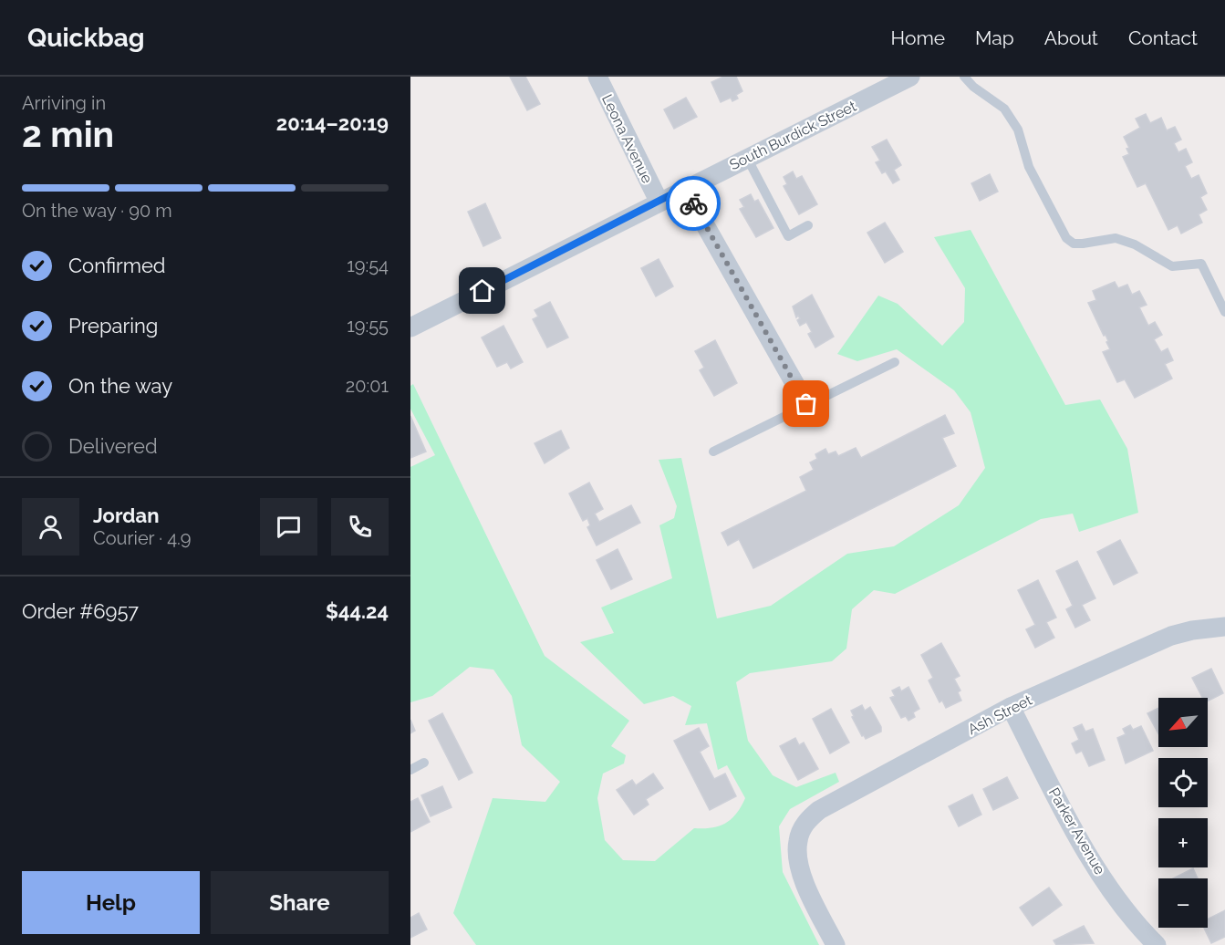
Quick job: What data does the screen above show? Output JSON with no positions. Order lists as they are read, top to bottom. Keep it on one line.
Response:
{"streets":{"street":["South Burdick Street","Leona Avenue","Ash Street","Parker Avenue"]},"crossings":[["South Burdick Street","Leona Avenue"],["Ash Street","Parker Avenue"]],"north":"bottom left","page":{"header":"Quickbag","nav":["Home","Map","About","Contact"],"heading":["2 min","Arriving in","20:14–20:19"],"panel":["Jordan","Courier · 4.9","Order #6957","$44.24"],"bar":"On the way · 90 m","list":[["Confirmed","19:54"],["Preparing","19:55"],["On the way","20:01"],"Delivered"],"map_buttons":["+","−"],"buttons":["Help","Share"]}}
